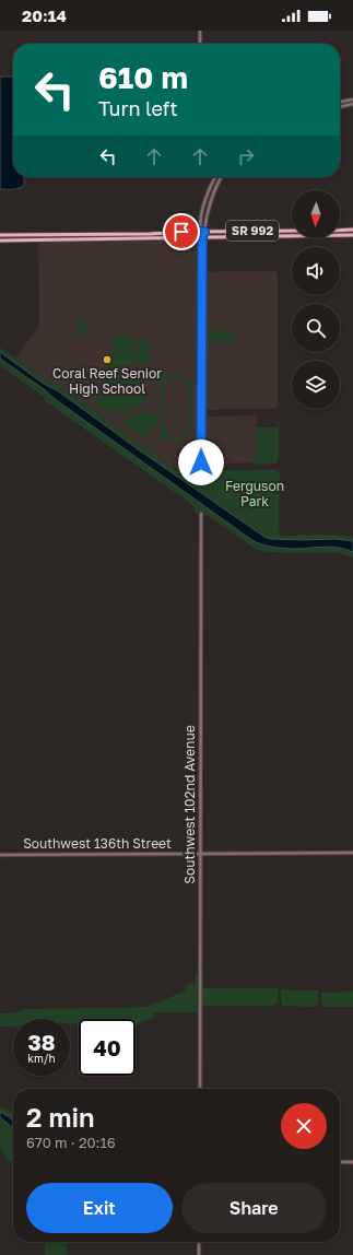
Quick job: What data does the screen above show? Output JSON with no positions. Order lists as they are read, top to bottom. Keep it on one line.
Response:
{"streets":{"main road":["SR 992"],"street":["Southwest 102nd Avenue","Southwest 136th Street"]},"crossings":[["Southwest 102nd Avenue","Southwest 136th Street"]],"parks":["Ferguson Park"],"places":["Coral Reef Senior High School"],"north":"bottom","page":{"status":"20:14","turn":["610 m","Turn left"],"speed":"38 km/h","limit":"40","heading":["2 min","670 m · 20:16"],"buttons":["Exit","Share"]}}
